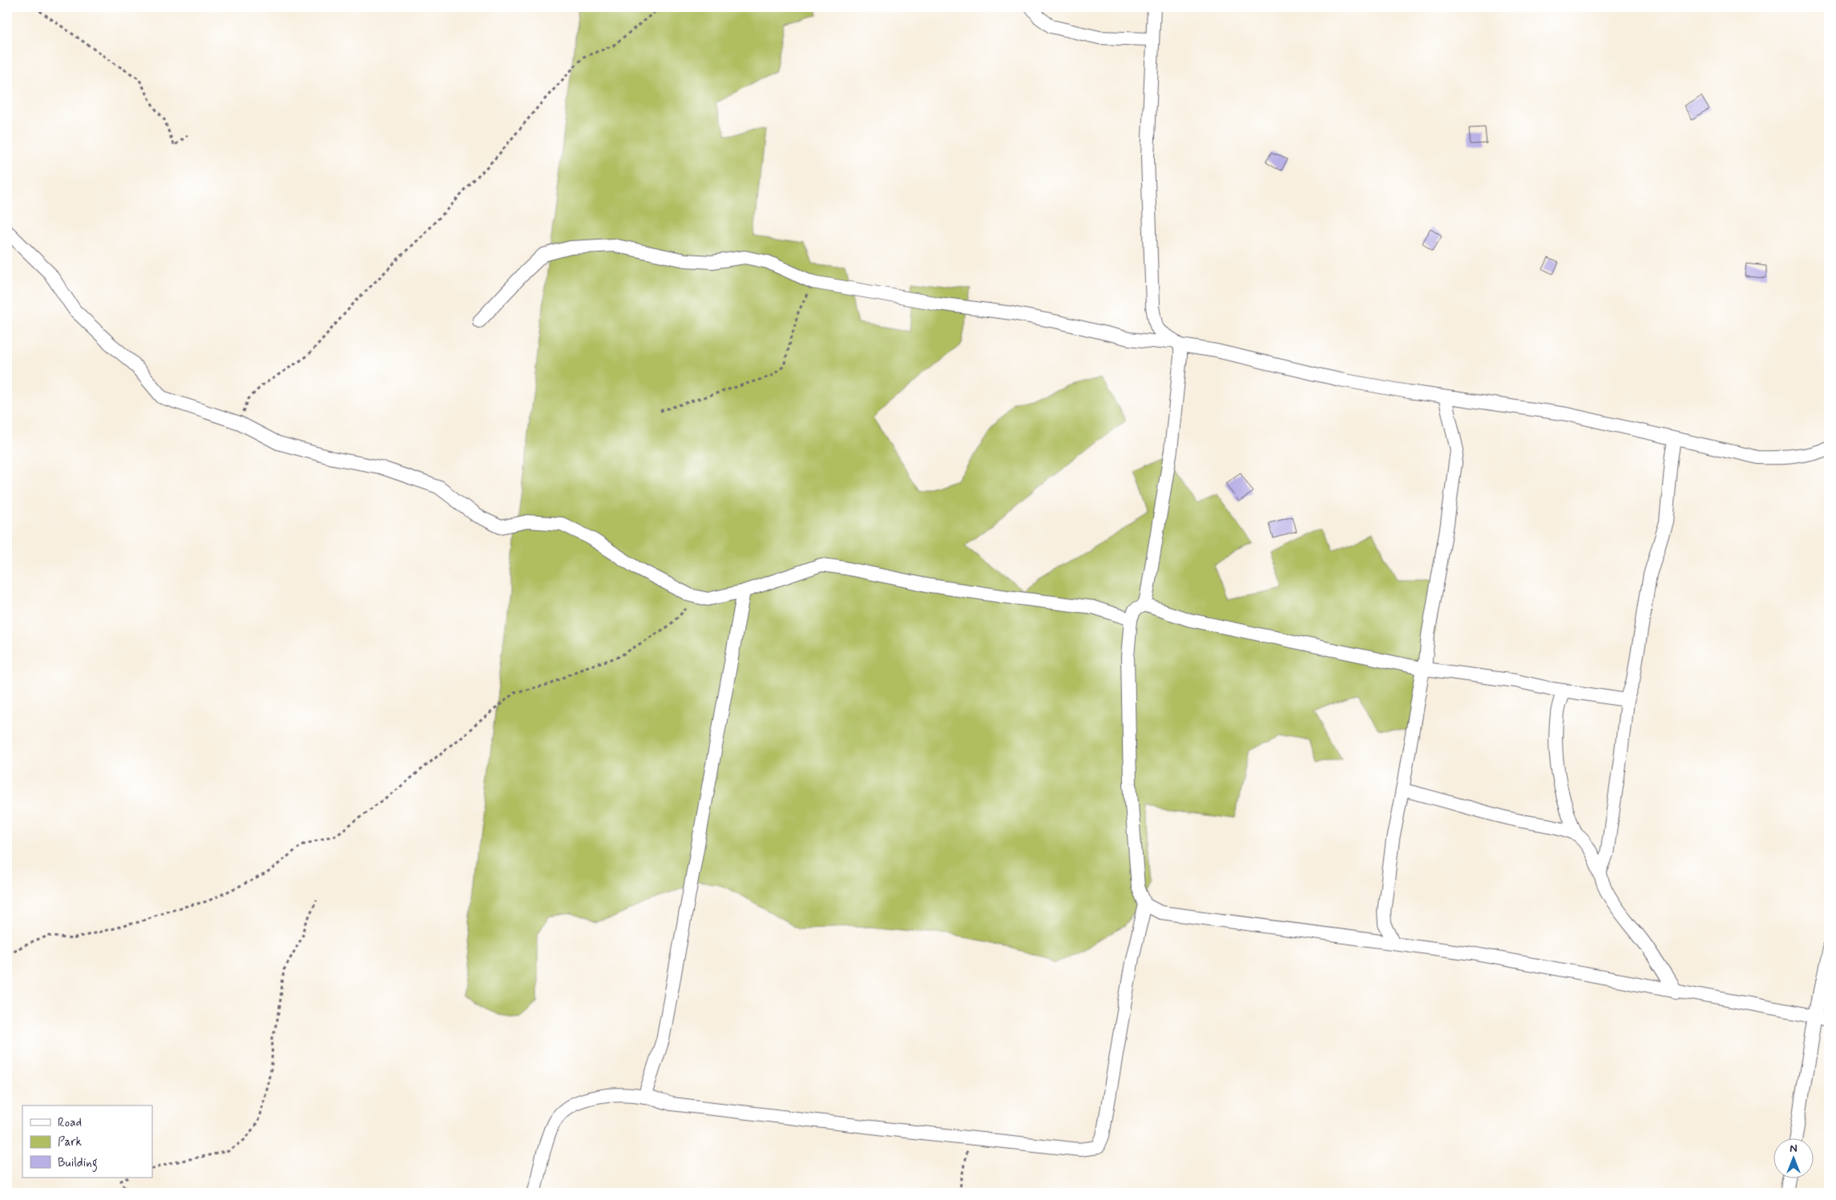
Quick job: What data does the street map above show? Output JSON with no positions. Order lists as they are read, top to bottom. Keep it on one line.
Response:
{"legend":["Road","Park","Building"],"north":"top"}
